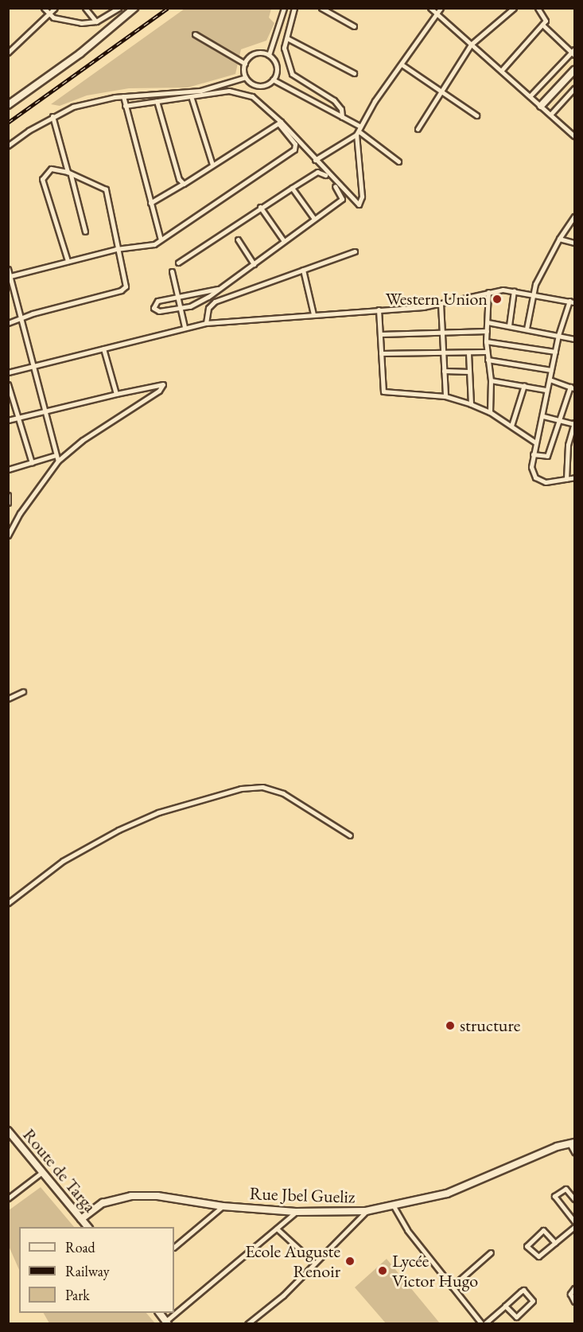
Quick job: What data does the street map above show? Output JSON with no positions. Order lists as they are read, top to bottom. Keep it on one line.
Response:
{"streets":{"street":["Route de Targa","Rue Jbel Gueliz"]},"crossings":[["Route de Targa","Rue Jbel Gueliz"]],"places":["Western Union","structure","Ecole Auguste Renoir","Lycée Victor Hugo"],"legend":["Road","Railway","Park"]}
